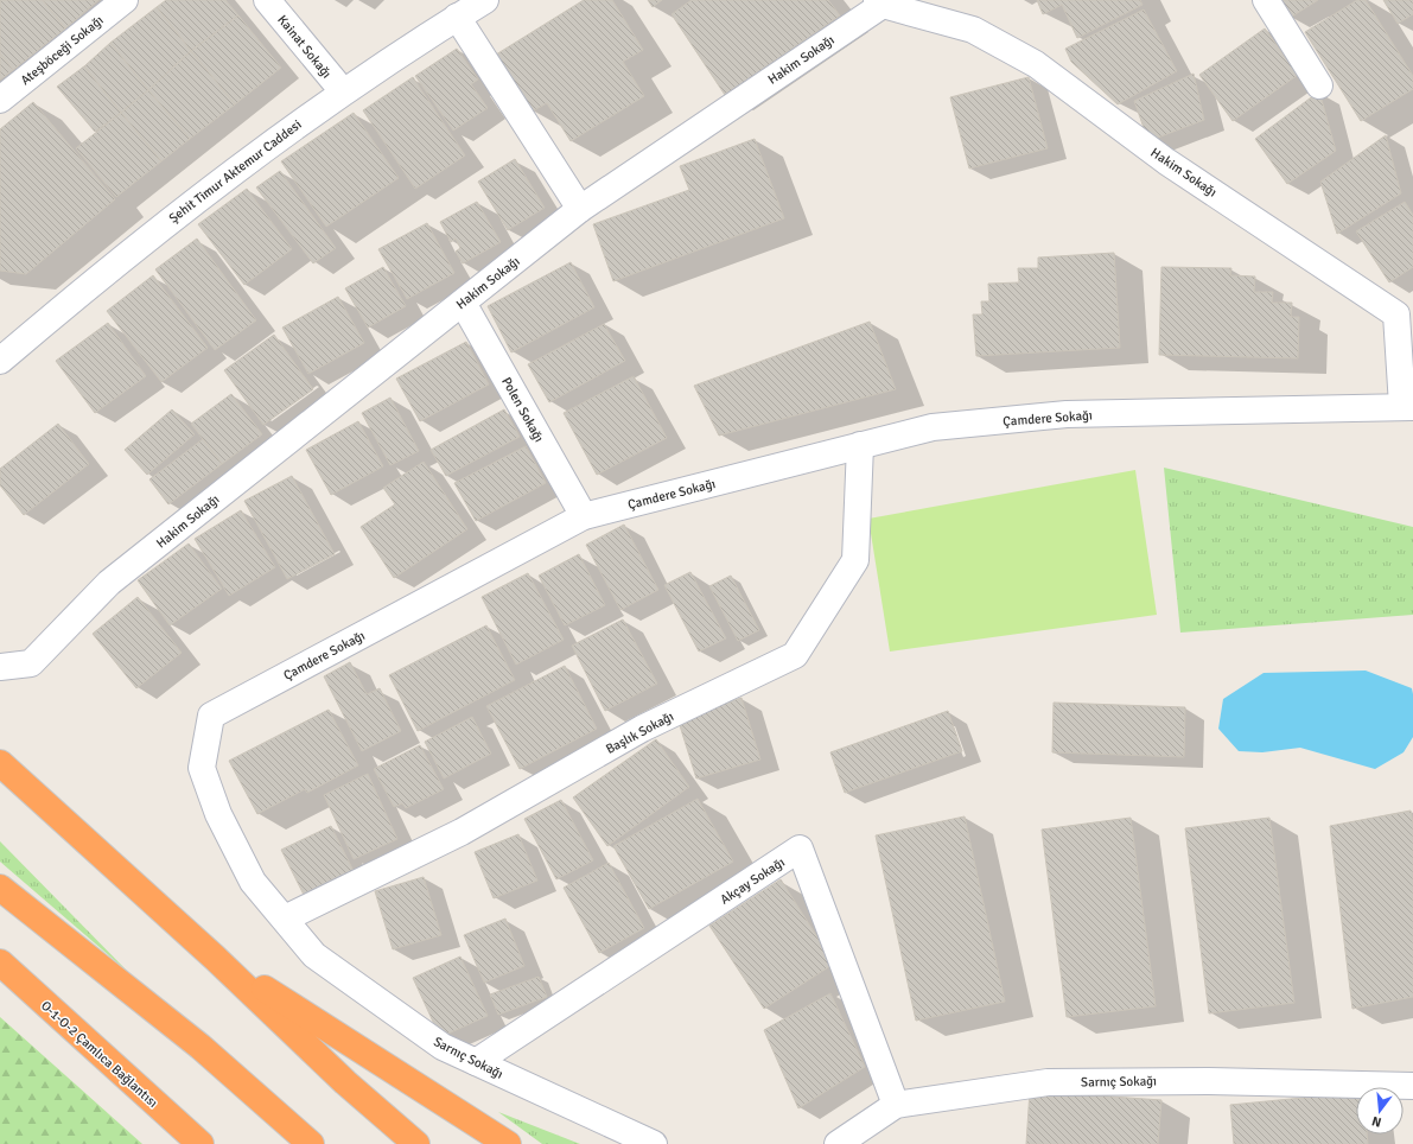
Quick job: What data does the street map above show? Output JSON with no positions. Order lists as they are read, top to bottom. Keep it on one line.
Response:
{"streets":{"highway":["O-1-O-2 Çamlıca Bağlantısı"],"street":["Kainat Sokağı","Ateşböceği Sokağı","Hakim Sokağı","Şehit Timur Aktemur Caddesi","Polen Sokağı","Çamdere Sokağı","Başlık Sokağı","Akçay Sokağı","Sarnıç Sokağı"]},"crossings":[["Kainat Sokağı","Şehit Timur Aktemur Caddesi"],["Hakim Sokağı","Polen Sokağı"],["Hakim Sokağı","Çamdere Sokağı"],["Polen Sokağı","Çamdere Sokağı"],["Çamdere Sokağı","Başlık Sokağı"],["Çamdere Sokağı","Sarnıç Sokağı"],["Başlık Sokağı","Sarnıç Sokağı"],["Akçay Sokağı","Sarnıç Sokağı"]],"north":"bottom"}
